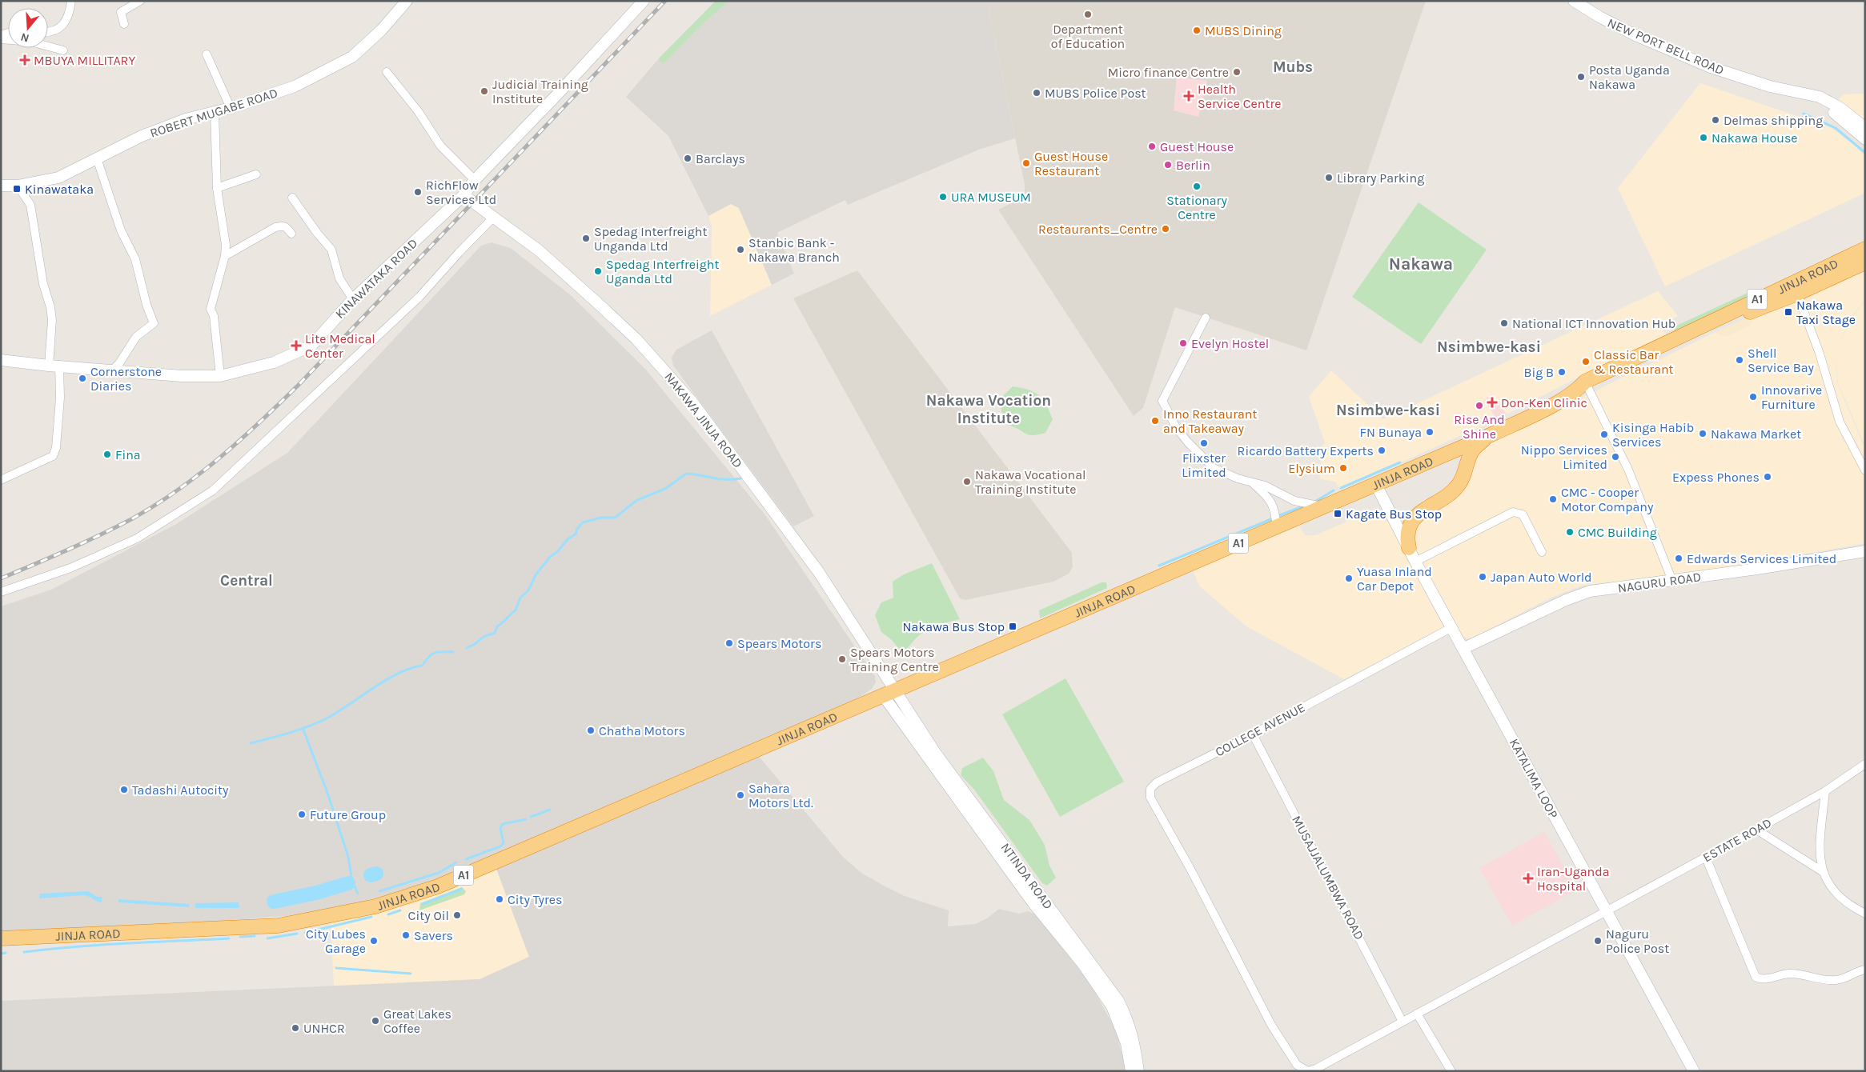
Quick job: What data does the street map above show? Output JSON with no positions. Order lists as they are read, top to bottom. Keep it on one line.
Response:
{"streets":{"highway":["JINJA ROAD","A1"],"street":["NEW PORT BELL ROAD","ROBERT MUGABE ROAD","KINAWATAKA ROAD","NAKAWA JINJA ROAD","NAGURU ROAD","COLLEGE AVENUE","KATALIMA LOOP","ESTATE ROAD","NTINDA ROAD","MUSAJJALUMBWA ROAD"]},"crossings":[["JINJA ROAD","NAKAWA JINJA ROAD"],["JINJA ROAD","KATALIMA LOOP"],["JINJA ROAD","NTINDA ROAD"],["KINAWATAKA ROAD","NAKAWA JINJA ROAD"],["NAKAWA JINJA ROAD","NTINDA ROAD"],["NAGURU ROAD","KATALIMA LOOP"],["COLLEGE AVENUE","KATALIMA LOOP"],["COLLEGE AVENUE","ESTATE ROAD"],["COLLEGE AVENUE","MUSAJJALUMBWA ROAD"],["KATALIMA LOOP","ESTATE ROAD"],["ESTATE ROAD","MUSAJJALUMBWA ROAD"]],"districts":["Mubs","Nakawa","Nsimbwe-kasi","Nakawa Vocation Institute","Nsimbwe-kasi","Central"],"places":{"other":["Department of Education","MUBS Dining","Micro finance Centre","Posta Uganda Nakawa","Judicial Training Institute","MUBS Police Post","Delmas shipping","Nakawa House","Guest House","Barclays","Guest House Restaurant","Berlin","Library Parking","Stationary Centre","RichFlow Services Ltd","URA MUSEUM","Restaurants_Centre","Spedag Interfreight Unganda Ltd","Stanbic Bank - Nakawa Branch","Spedag Interfreight Uganda Ltd","National ICT Innovation Hub","Evelyn Hostel","Shell Service Bay","Classic Bar & Restaurant","Big B","Cornerstone Diaries","Innovarive Furniture","Rise And Shine","Inno Restaurant and Takeaway","FN Bunaya","Nakawa Market","Kisinga Habib Services","Flixster Limited","Ricardo Battery Experts","Fina","Nippo Services Limited","Elysium","Expess Phones","Nakawa Vocational Training Institute","CMC - Cooper Motor Company","CMC Building","Edwards Services Limited","Japan Auto World","Yuasa Inland Car Depot","Spears Motors","Spears Motors Training Centre","Chatha Motors","Tadashi Autocity","Sahara Motors Ltd.","Future Group","City Tyres","City Oil","Savers","City Lubes Garage","Naguru Police Post","Great Lakes Coffee","UNHCR"],"health":["MBUYA MILLITARY","Health Service Centre","Lite Medical Center","Don-Ken Clinic","Iran-Uganda Hospital"],"transit":["Kinawataka","Nakawa Taxi Stage","Kagate Bus Stop","Nakawa Bus Stop"]},"north":"bottom"}
